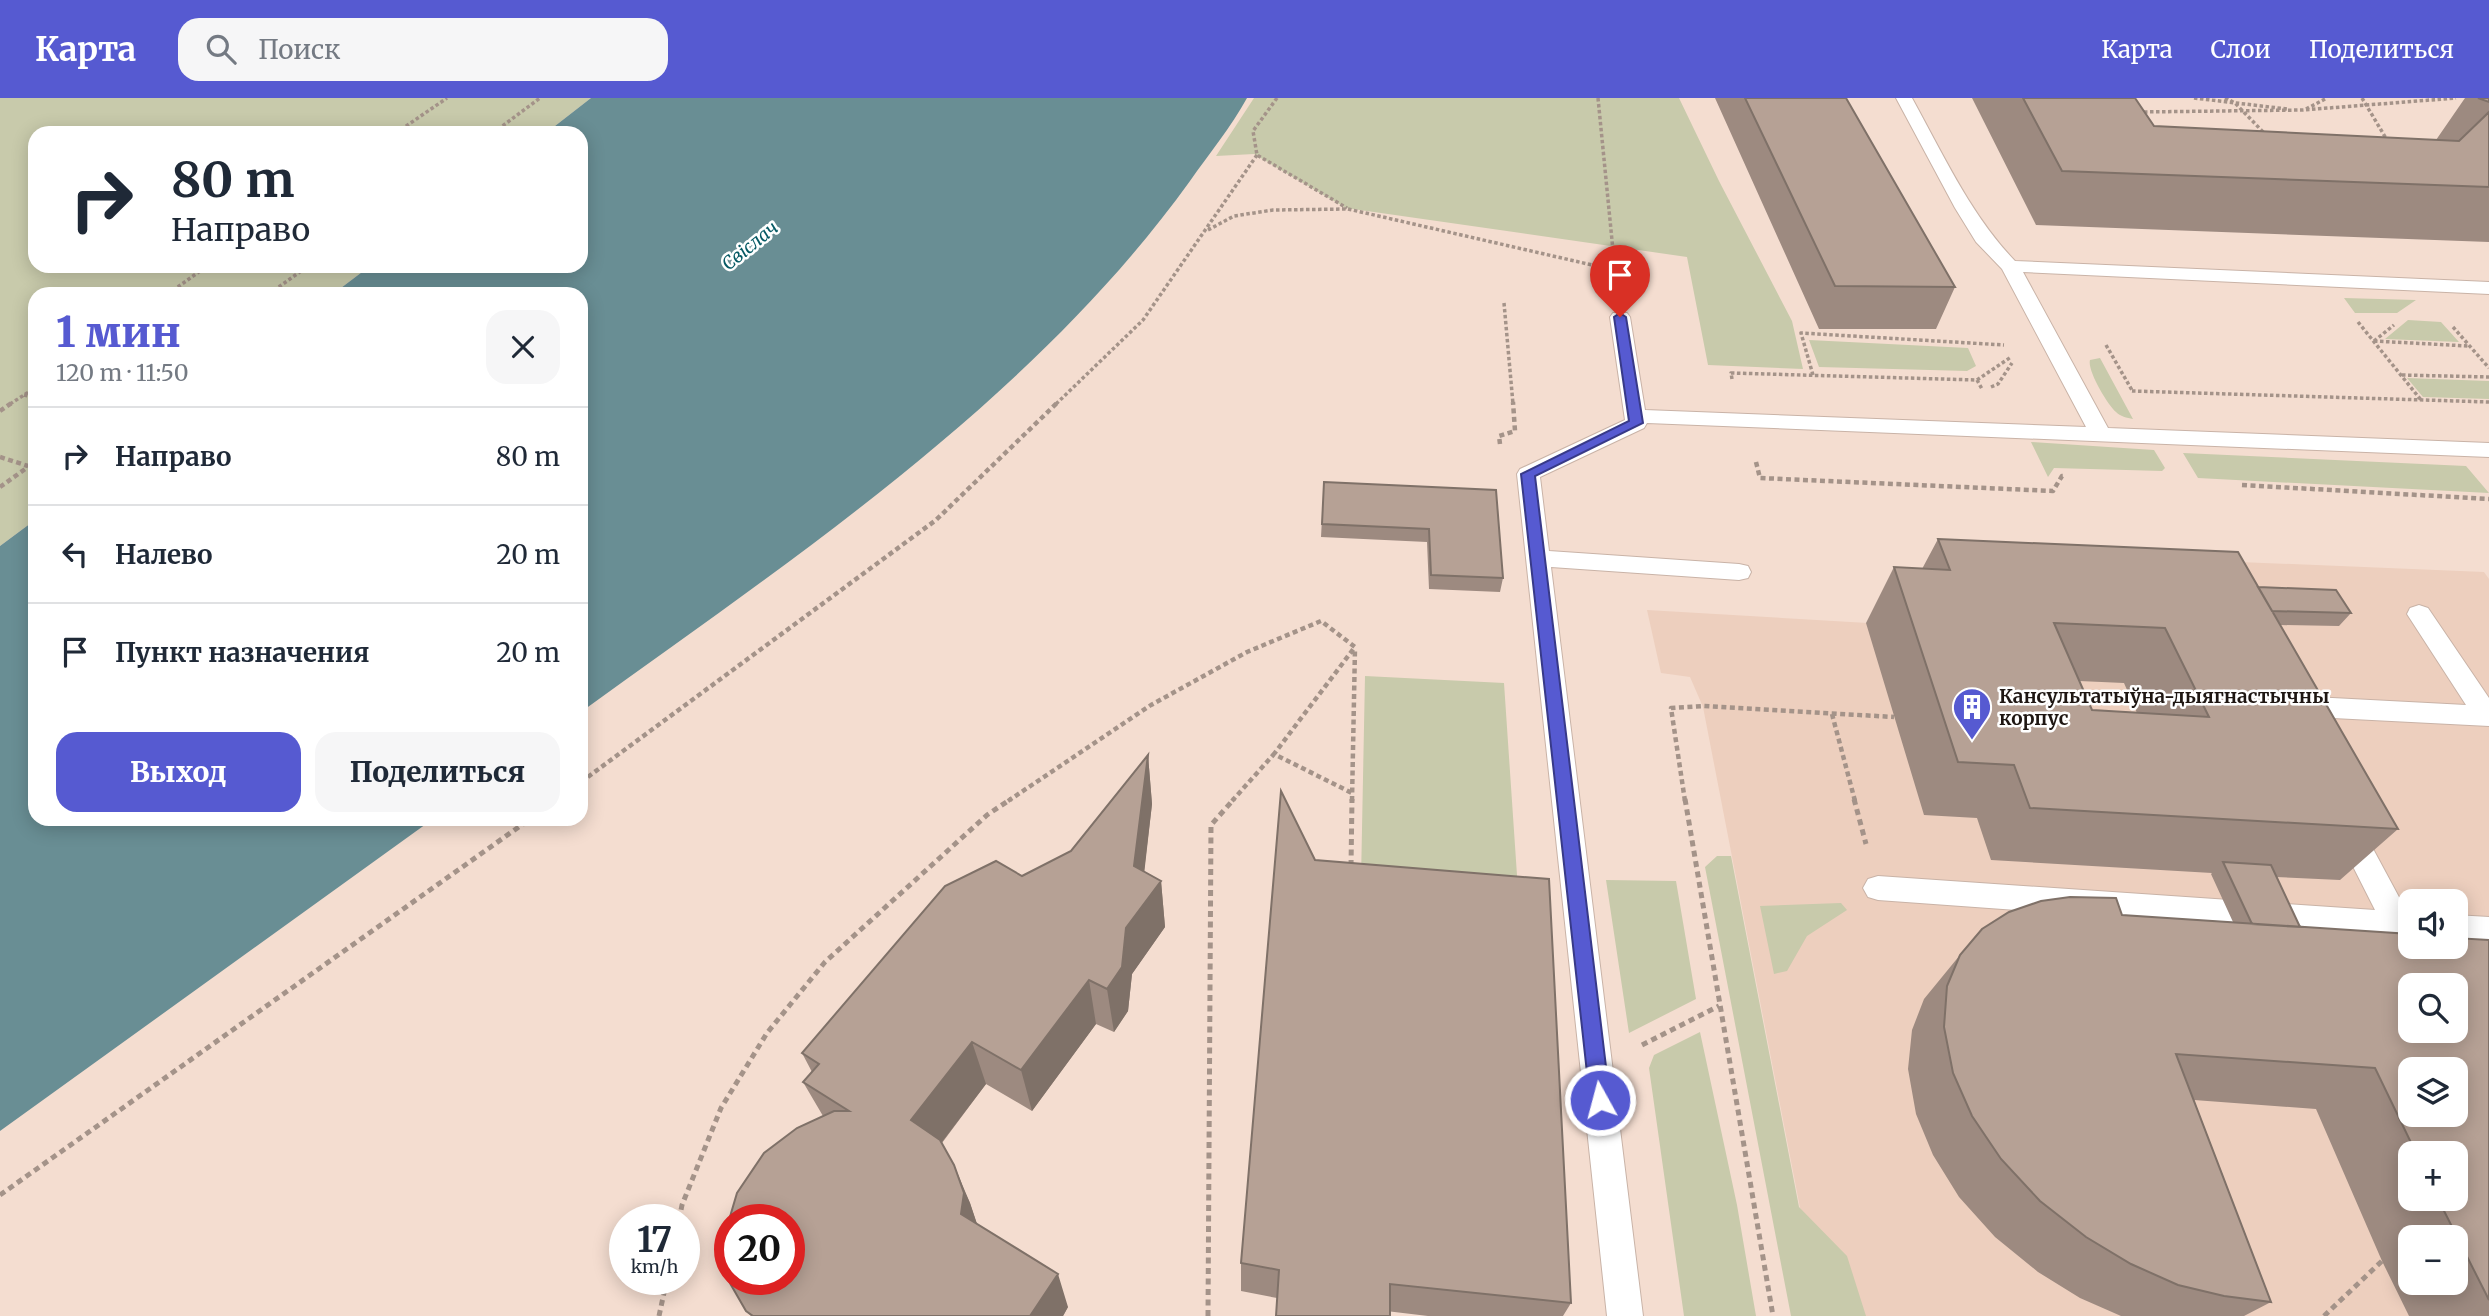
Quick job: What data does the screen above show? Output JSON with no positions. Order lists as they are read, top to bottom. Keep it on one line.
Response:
{"water":["Свіслач"],"places":{"building":["Кансультатыўна-дыягнастычны корпус"]},"page":{"header":"Карта","search":"Поиск","nav":["Карта","Слои","Поделиться"],"turn":["80 m","Направо"],"heading":["1 мин","120 m · 11:50"],"list":[{"name":"Направо","value":"80 m"},{"name":"Налево","value":"20 m"},{"name":"Пункт назначения","value":"20 m"}],"buttons":["Выход","Поделиться"],"map_buttons":["+","−"],"speed":"17 km/h","limit":"20"}}
